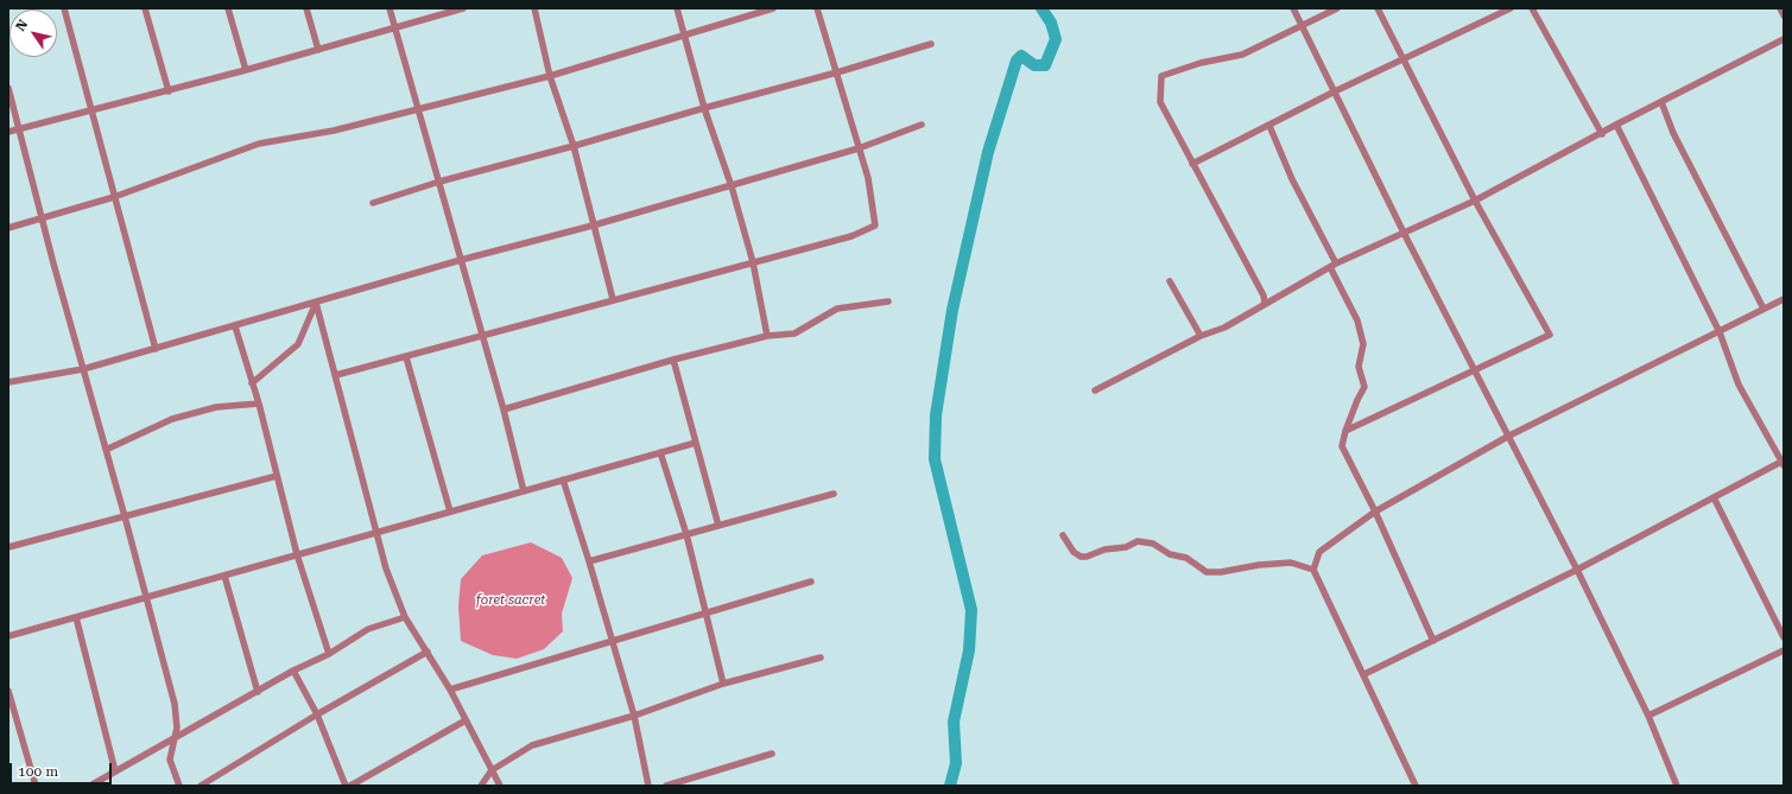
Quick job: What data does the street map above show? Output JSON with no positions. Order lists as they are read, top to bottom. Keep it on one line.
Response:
{"parks":["foret sacret"],"scale_bar":"100 m","north":"top left"}
